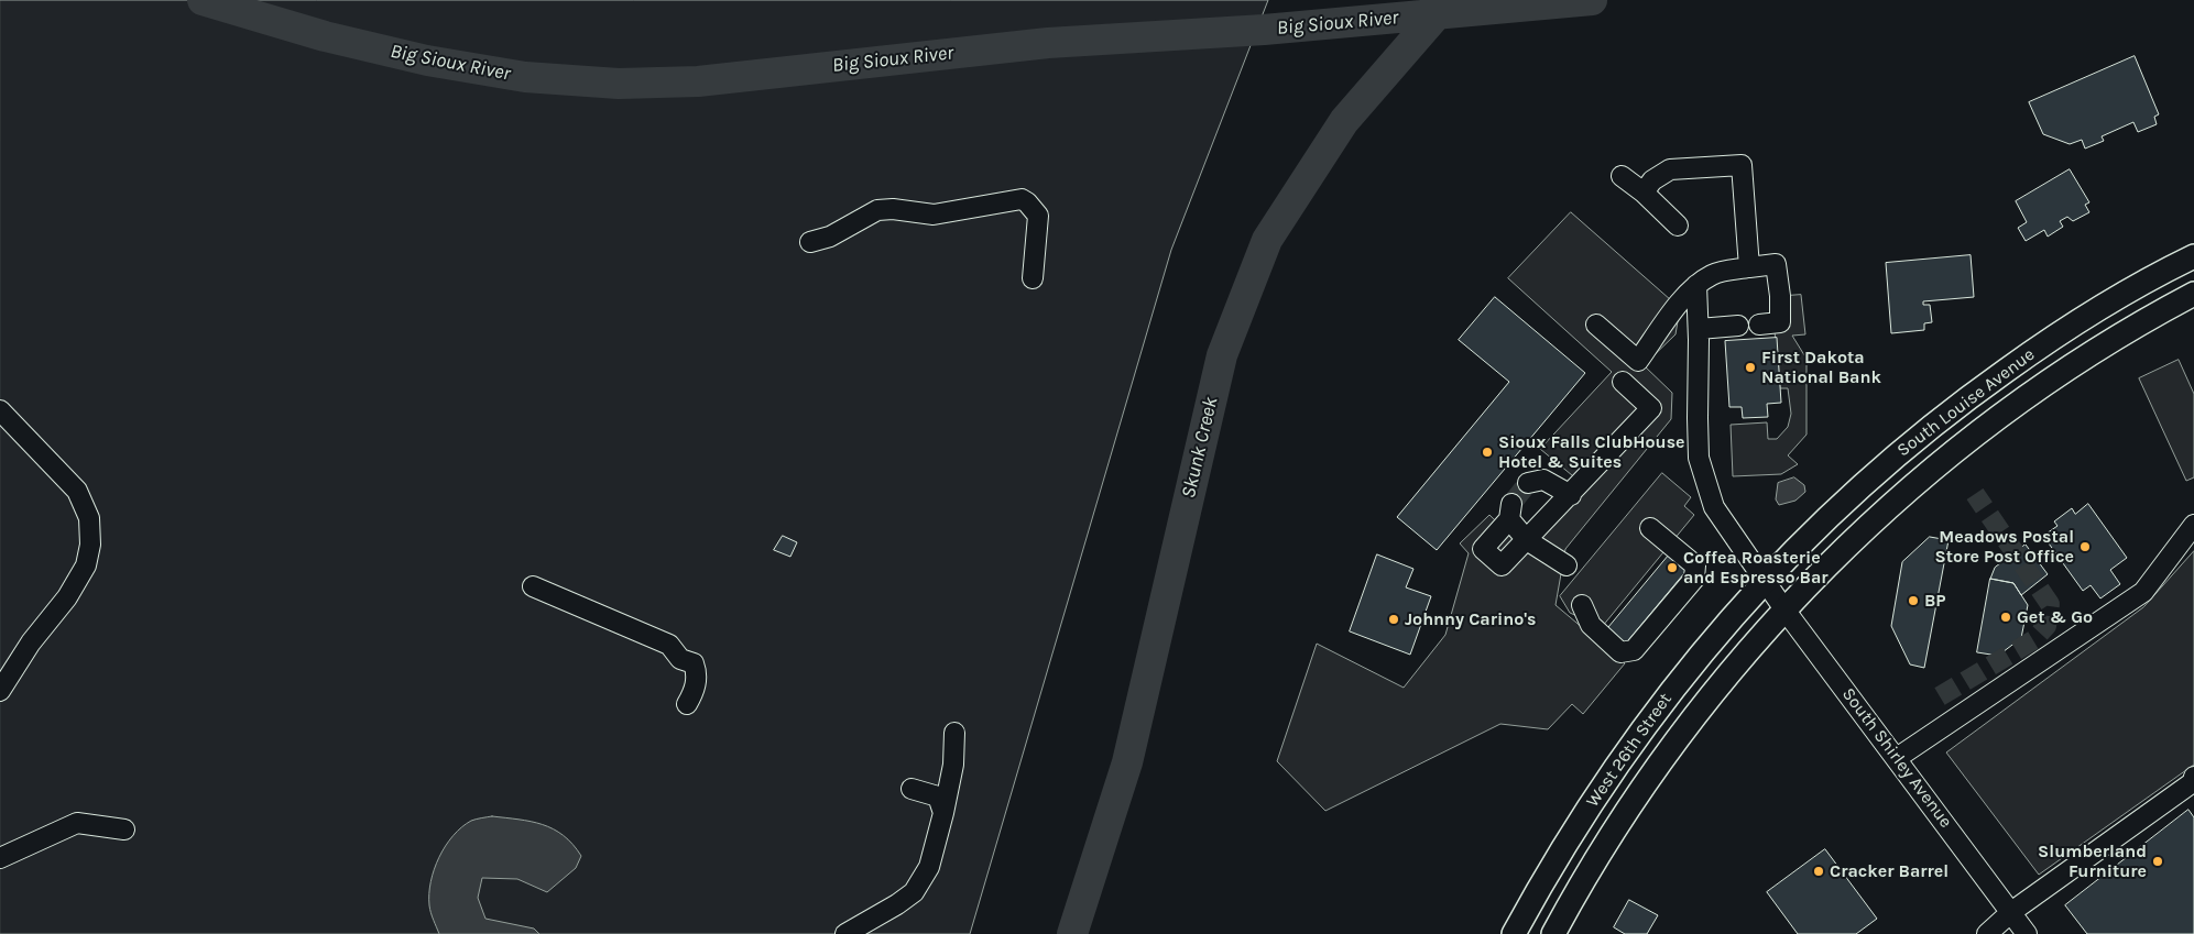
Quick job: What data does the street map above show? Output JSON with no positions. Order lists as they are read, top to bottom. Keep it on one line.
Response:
{"streets":{"main road":["South Louise Avenue","West 26th Street"],"street":["South Shirley Avenue"]},"crossings":[["South Louise Avenue","West 26th Street"],["South Louise Avenue","South Shirley Avenue"],["West 26th Street","South Shirley Avenue"]],"water":["Big Sioux River","Skunk Creek"],"places":["First Dakota National Bank","Sioux Falls ClubHouse Hotel & Suites","Meadows Postal Store Post Office","Coffea Roasterie and Espresso Bar","BP","Get & Go","Johnny Carino's","Slumberland Furniture","Cracker Barrel"]}
